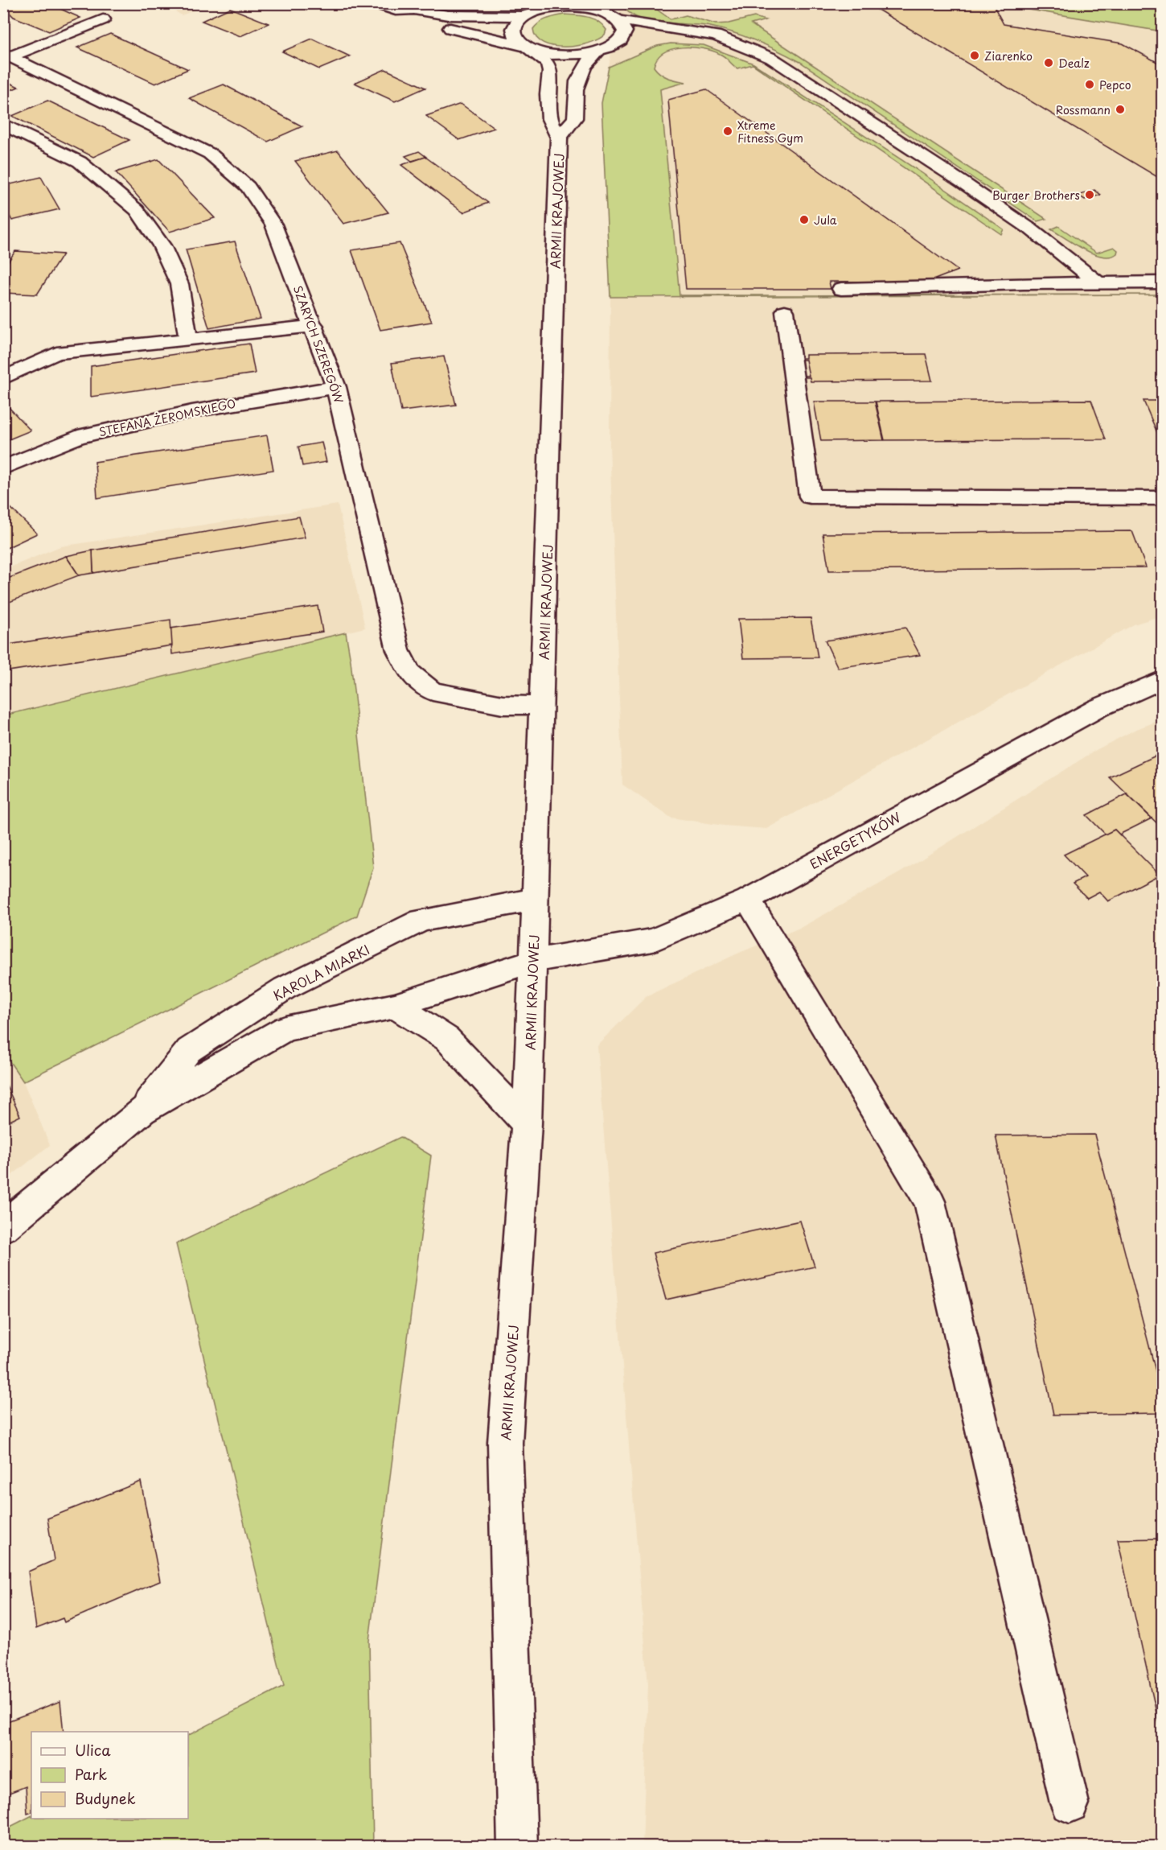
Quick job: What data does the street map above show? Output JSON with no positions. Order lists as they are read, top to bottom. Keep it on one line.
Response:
{"streets":{"street":["ARMII KRAJOWEJ","SZARYCH SZEREGÓW","STEFANA ŻEROMSKIEGO","ENERGETYKÓW","KAROLA MIARKI"]},"crossings":[["ARMII KRAJOWEJ","SZARYCH SZEREGÓW"],["ARMII KRAJOWEJ","ENERGETYKÓW"],["ARMII KRAJOWEJ","KAROLA MIARKI"],["SZARYCH SZEREGÓW","STEFANA ŻEROMSKIEGO"],["ENERGETYKÓW","KAROLA MIARKI"]],"places":["Ziarenko","Dealz","Pepco","Rossmann","Xtreme Fitness Gym","Burger Brothers","Jula"],"legend":["Ulica","Park","Budynek"]}
